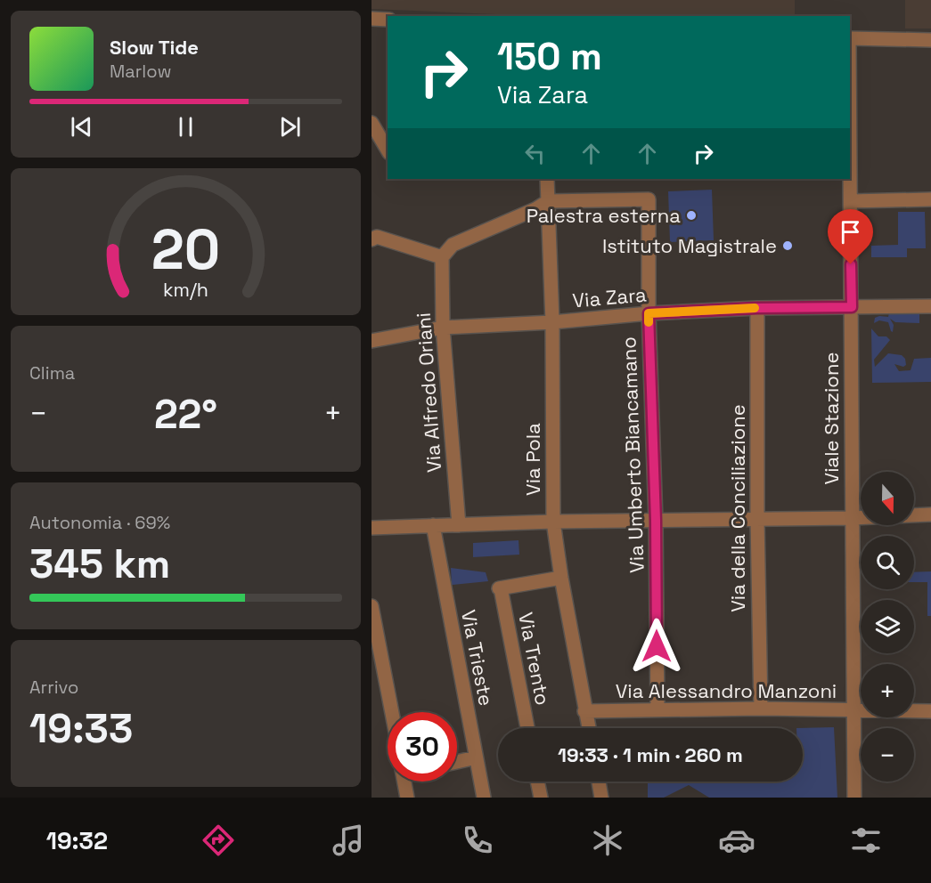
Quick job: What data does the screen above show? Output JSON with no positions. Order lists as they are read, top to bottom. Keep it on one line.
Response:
{"streets":{"street":["Via Zara","Via Alfredo Oriani","Viale Stazione","Via Umberto Biancamano","Via Pola","Via della Conciliazione","Via Trieste","Via Trento","Via Alessandro Manzoni"]},"crossings":[["Via Zara","Via Alfredo Oriani"],["Via Zara","Viale Stazione"],["Via Zara","Via Umberto Biancamano"],["Via Zara","Via Pola"],["Via Zara","Via della Conciliazione"],["Viale Stazione","Via Alessandro Manzoni"],["Via Umberto Biancamano","Via Pola"],["Via Umberto Biancamano","Via Alessandro Manzoni"],["Via Pola","Via Trento"],["Via Pola","Via Alessandro Manzoni"],["Via della Conciliazione","Via Alessandro Manzoni"]],"places":["Palestra esterna","Istituto Magistrale"],"north":"bottom","page":{"turn":["150 m","Via Zara"],"song":["Slow Tide","Marlow"],"tile":["Clima",["Autonomia · 69%","345 km"],["Arrivo","19:33"]],"heat":["−","22°","+"],"map_buttons":["+","−"],"limit":"30","trip":"19:33 · 1 min · 260 m","tabs":"19:32","gauge":["20","km/h"]}}
